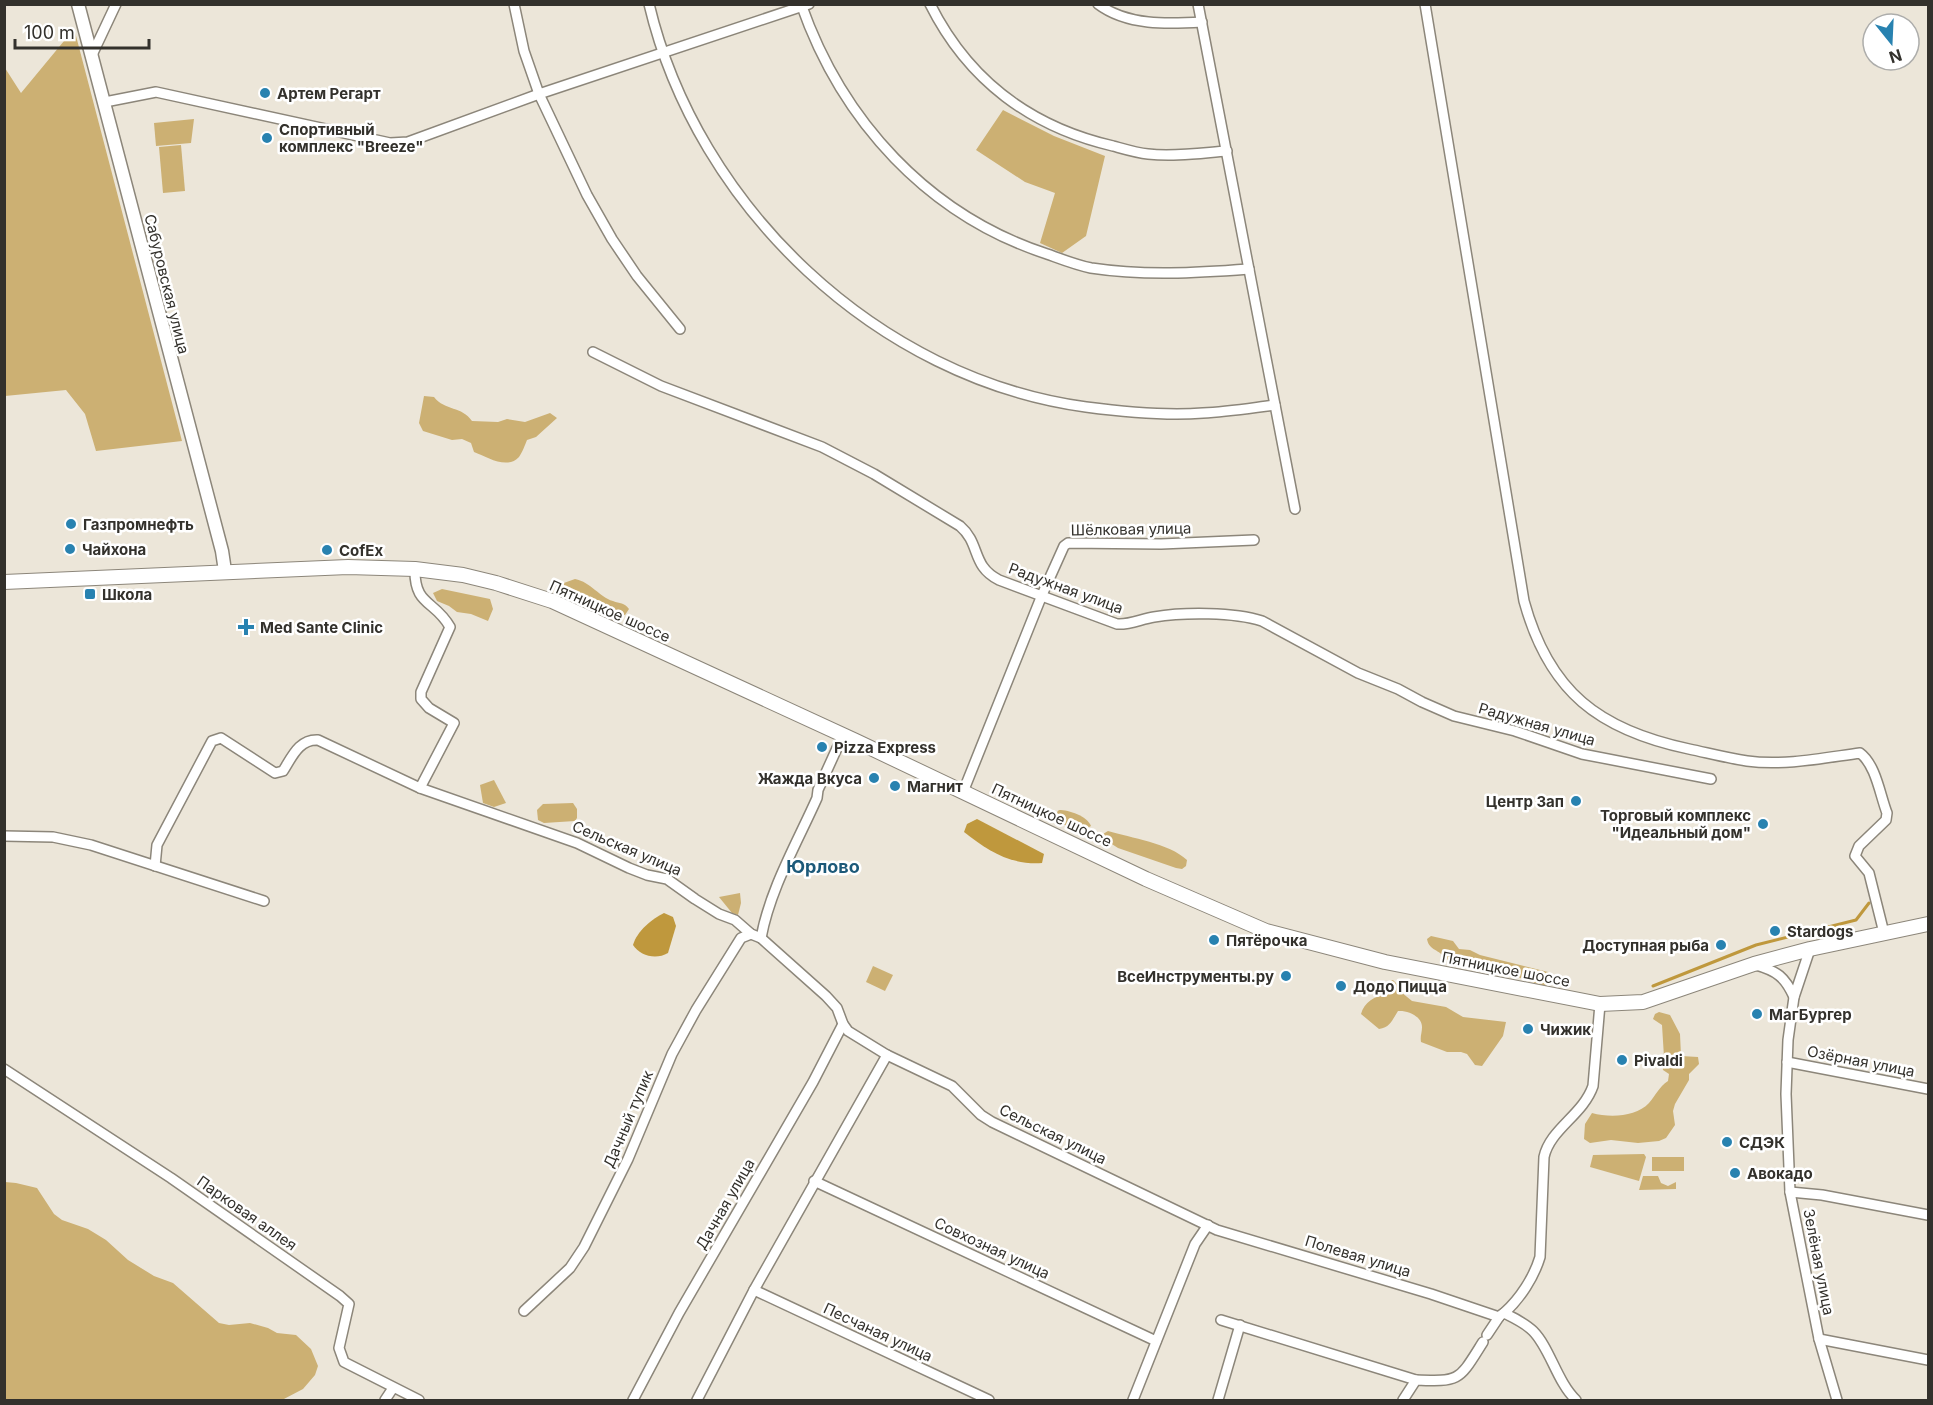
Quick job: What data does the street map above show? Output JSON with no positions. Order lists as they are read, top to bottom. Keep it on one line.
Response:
{"streets":{"main road":["Пятницкое шоссе"],"street":["Сабуровская улица","Шёлковая улица","Радужная улица","Сельская улица","Озёрная улица","Дачный тупик","Дачная улица","Парковая аллея","Совхозная улица","Полевая улица","Зелёная улица","Песчаная улица"]},"crossings":[["Сабуровская улица","Пятницкое шоссе"],["Шёлковая улица","Радужная улица"],["Пятницкое шоссе","Зелёная улица"],["Сельская улица","Дачный тупик"],["Сельская улица","Дачная улица"],["Сельская улица","Полевая улица"],["Озёрная улица","Зелёная улица"]],"districts":["Юрлово"],"places":{"other":["Артем Регарт","Спортивный комплекс \"Breeze\"","Газпромнефть","Чайхона","CofEx","Pizza Express","Жажда Вкуса","Магнит","Центр Зап","Торговый комплекс \"Идеальный дом\"","Stardogs","Пятёрочка","Доступная рыба","ВсеИнструменты.ру","Додо Пицца","МагБургер","Чижик","Pivaldi","СДЭК","Авокадо"],"transit":["Школа"],"health":["Med Sante Clinic"]},"scale_bar":"100 m","north":"bottom"}
